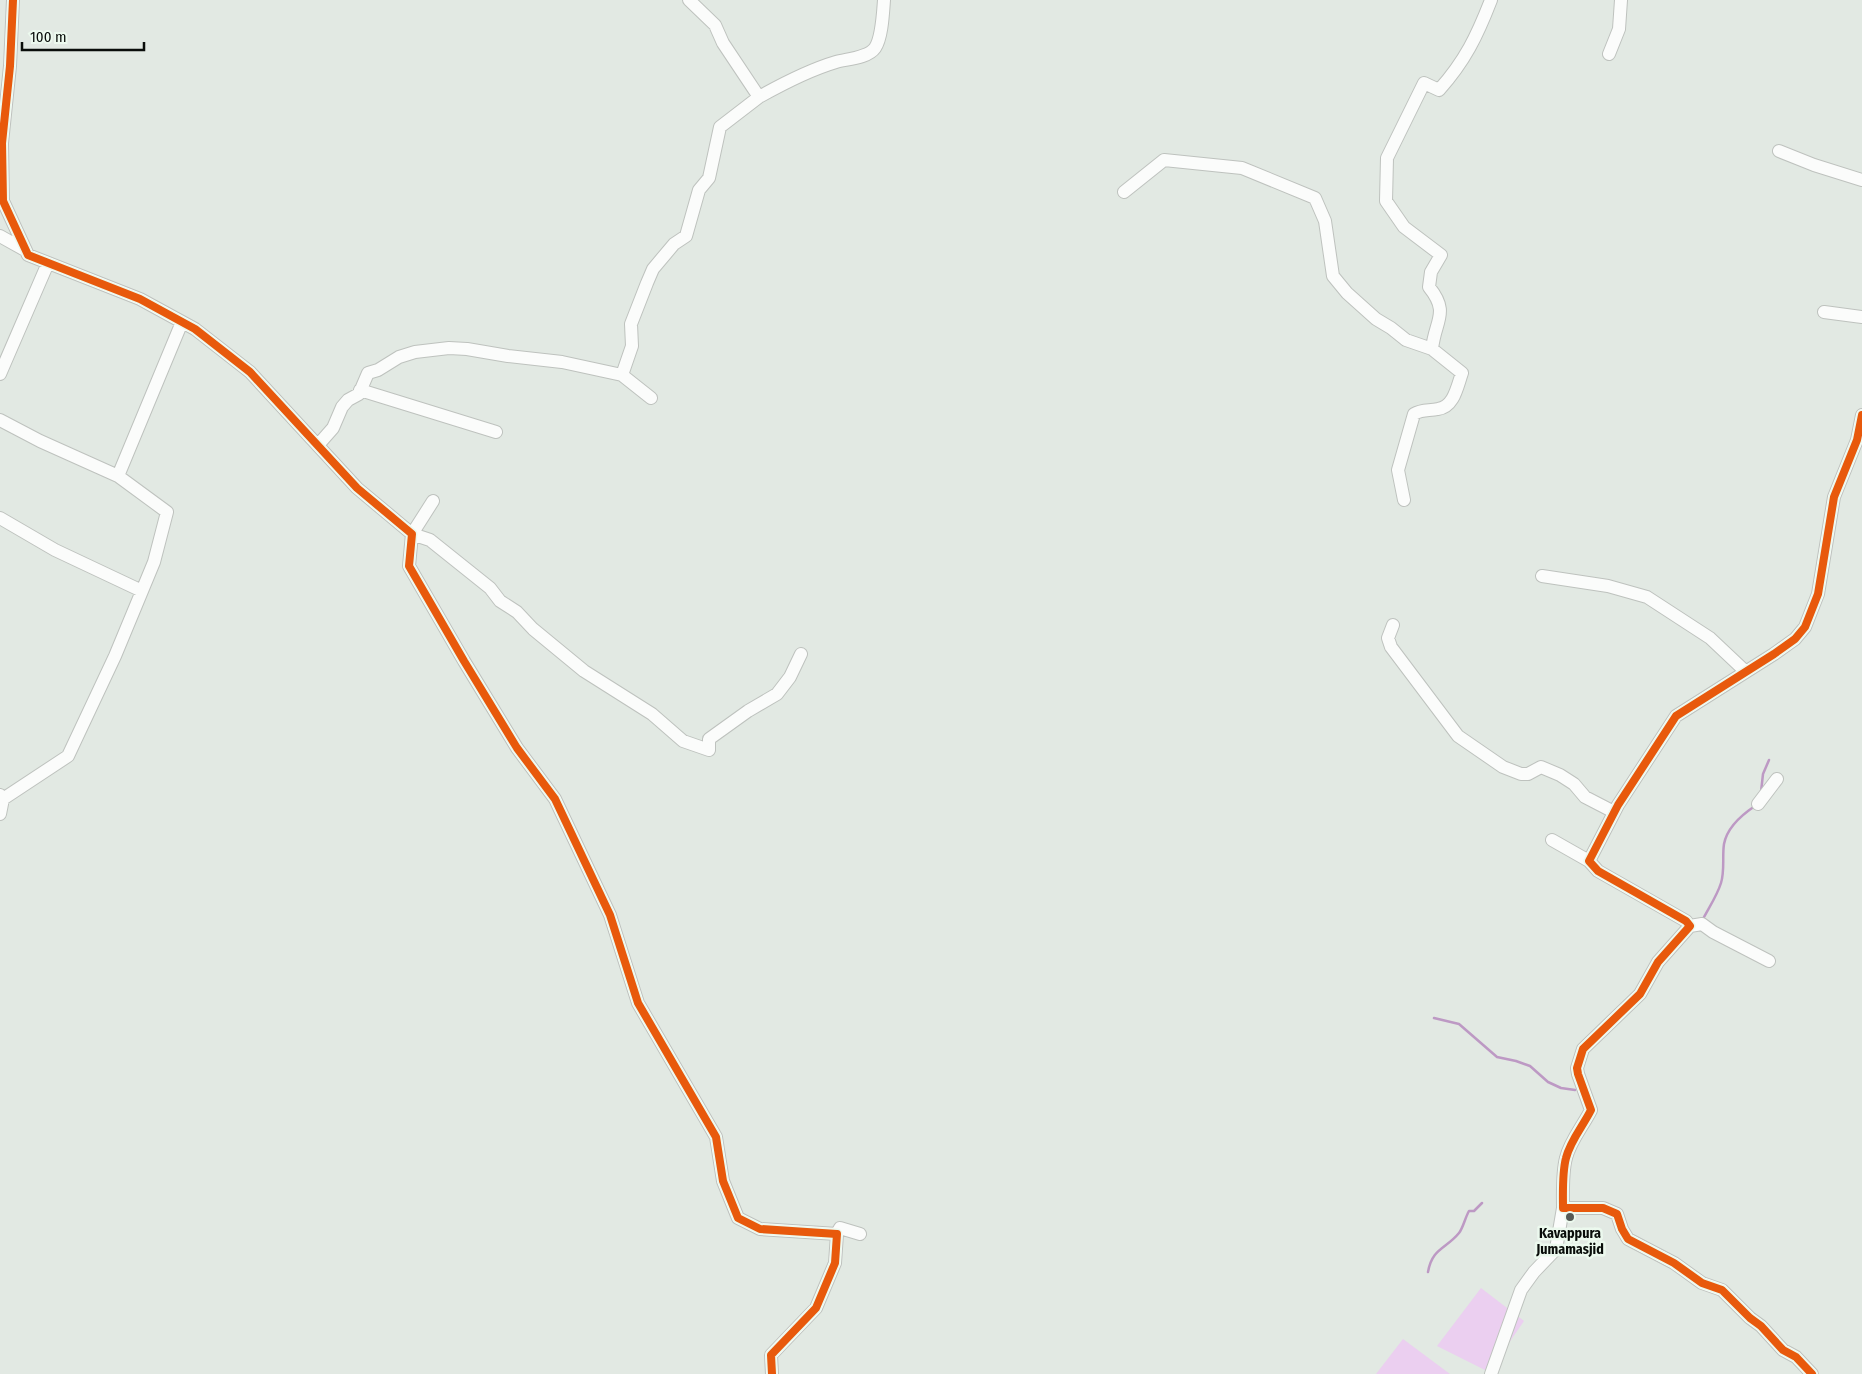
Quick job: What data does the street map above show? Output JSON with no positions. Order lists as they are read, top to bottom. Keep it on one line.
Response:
{"places":["Kavappura Jumamasjid"],"scale_bar":"100 m"}
